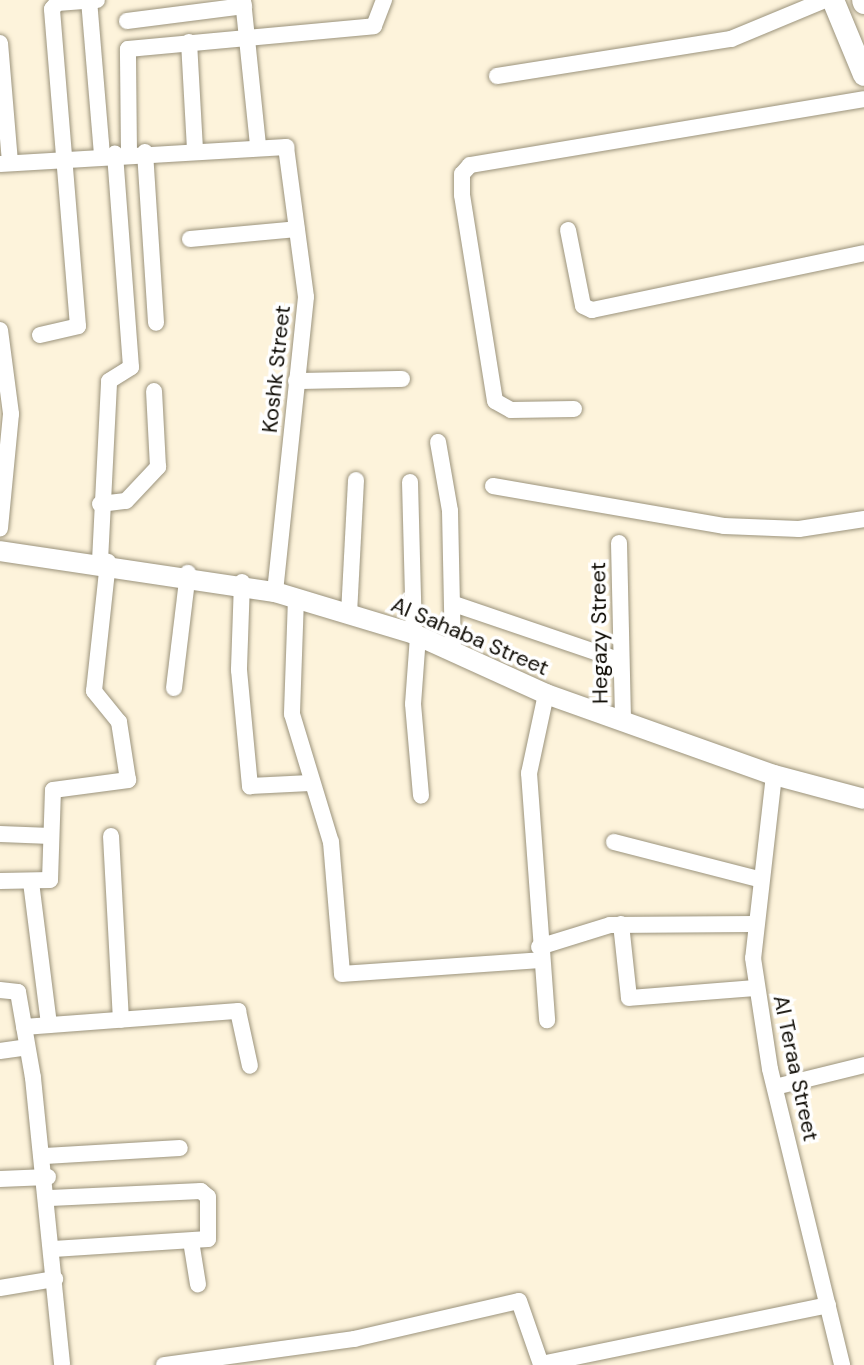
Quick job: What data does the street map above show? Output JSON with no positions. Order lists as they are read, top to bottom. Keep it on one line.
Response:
{"streets":{"street":["Koshk Street","Hegazy Street","Al Sahaba Street","Al Teraa Street"]},"crossings":[["Koshk Street","Al Sahaba Street"],["Hegazy Street","Al Sahaba Street"],["Al Sahaba Street","Al Teraa Street"]]}
